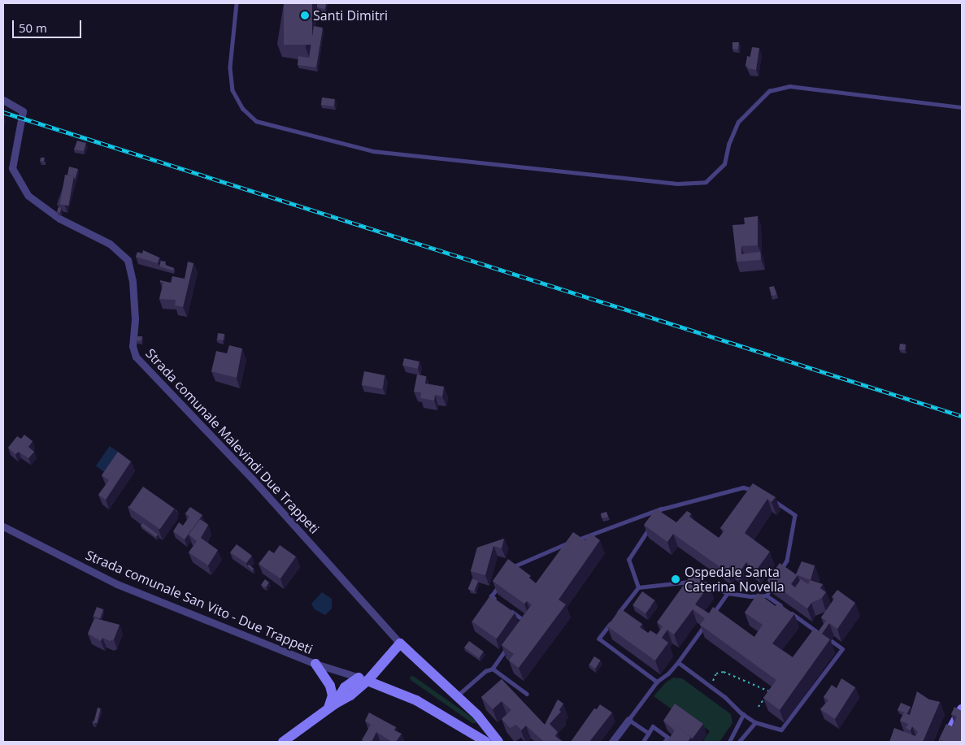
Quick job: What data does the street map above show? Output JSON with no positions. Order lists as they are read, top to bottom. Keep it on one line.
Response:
{"streets":{"street":["Strada comunale Malevindi Due Trappeti","Strada comunale San Vito - Due Trappeti"]},"places":["Santi Dimitri","Ospedale Santa Caterina Novella"],"scale_bar":"50 m"}
